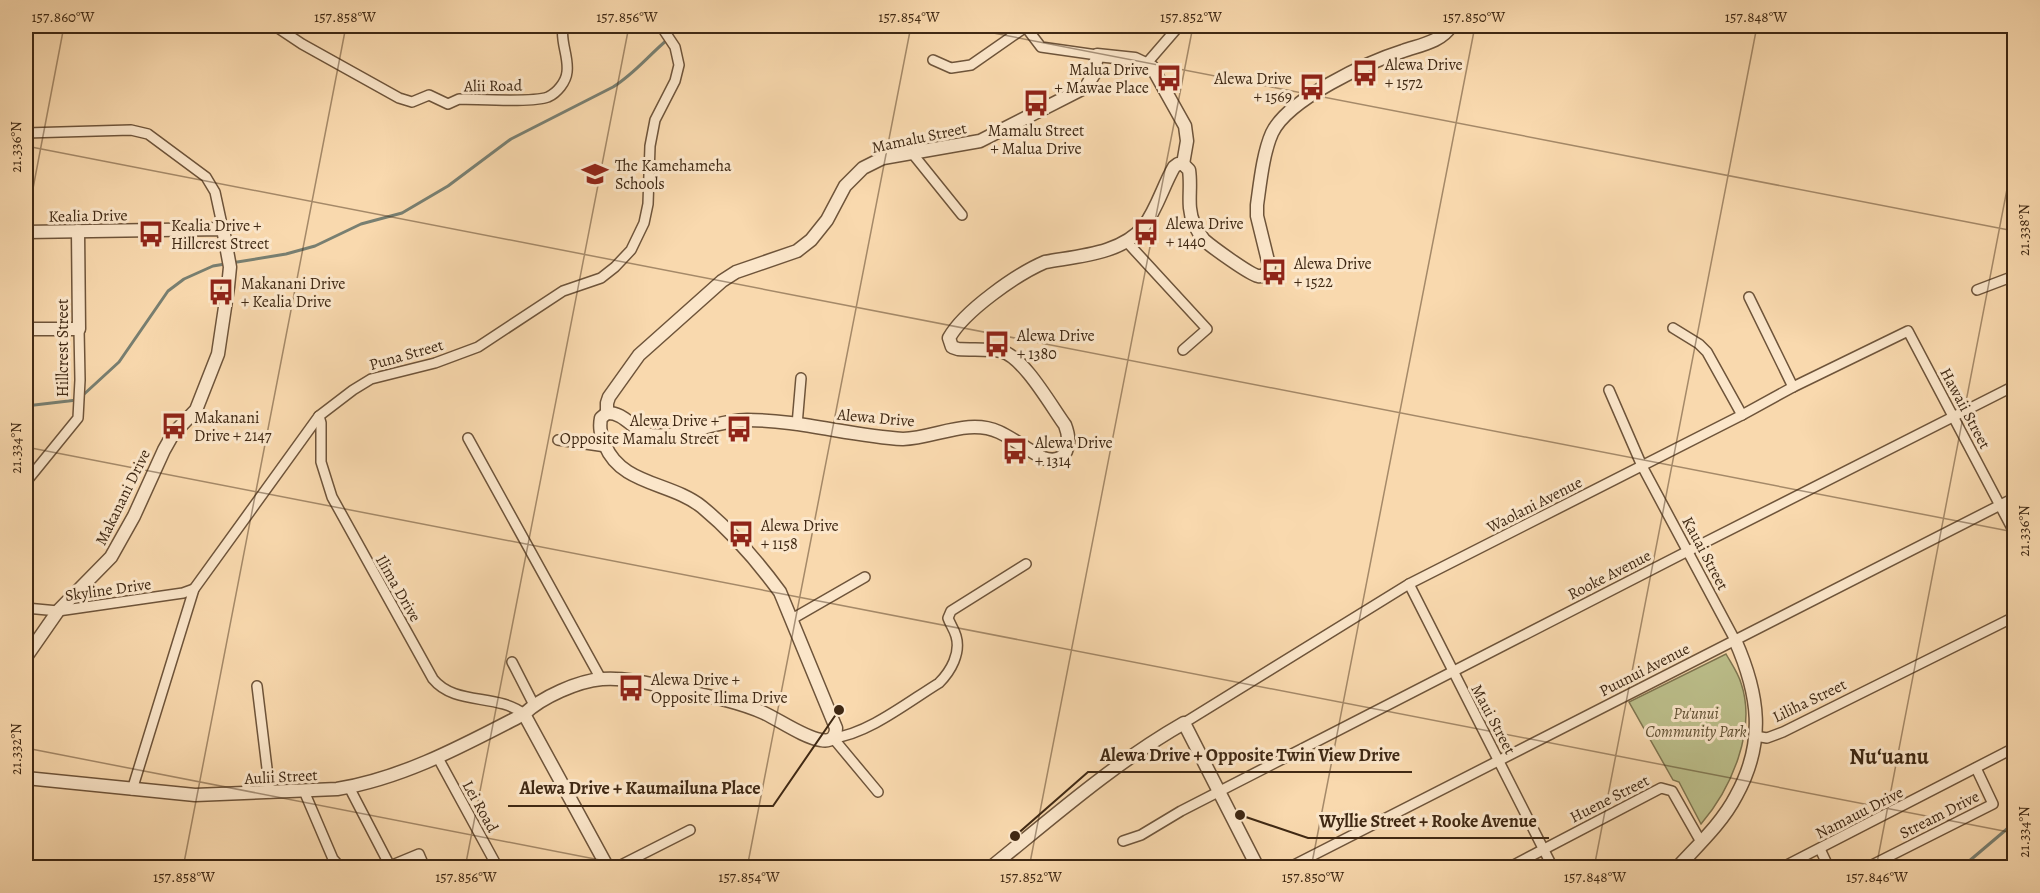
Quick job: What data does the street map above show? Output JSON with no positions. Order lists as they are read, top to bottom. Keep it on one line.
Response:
{"streets":{"street":["Alii Road","Mamalu Street","Kealia Drive","Hillcrest Street","Puna Street","Hawaii Street","Alewa Drive","Makanani Drive","Waolani Avenue","Kauai Street","Rooke Avenue","Ilima Drive","Skyline Drive","Puunui Avenue","Liliha Street","Maui Street","Aulii Street","Huene Street","Lei Road","Namauu Drive","Stream Drive"]},"crossings":[["Mamalu Street","Alewa Drive"],["Kealia Drive","Hillcrest Street"],["Kealia Drive","Makanani Drive"],["Puna Street","Ilima Drive"],["Puna Street","Skyline Drive"],["Puna Street","Aulii Street"],["Hawaii Street","Waolani Avenue"],["Hawaii Street","Rooke Avenue"],["Hawaii Street","Puunui Avenue"],["Makanani Drive","Skyline Drive"],["Waolani Avenue","Kauai Street"],["Waolani Avenue","Maui Street"],["Kauai Street","Rooke Avenue"],["Kauai Street","Puunui Avenue"],["Kauai Street","Liliha Street"],["Rooke Avenue","Maui Street"],["Ilima Drive","Aulii Street"],["Puunui Avenue","Maui Street"],["Liliha Street","Huene Street"],["Maui Street","Huene Street"],["Aulii Street","Lei Road"],["Namauu Drive","Stream Drive"]],"districts":["Nuʻuanu"],"parks":["Pu'unui Community Park"],"places":{"bus stop":["Alewa Drive + 1572","Malua Drive + Mawae Place","Alewa Drive + 1569","Mamalu Street + Malua Drive","Alewa Drive + 1440","Kealia Drive + Hillcrest Street","Alewa Drive + 1522","Makanani Drive + Kealia Drive","Alewa Drive + 1380","Makanani Drive + 2147","Alewa Drive + Opposite Mamalu Street","Alewa Drive + 1314","Alewa Drive + 1158","Alewa Drive + Opposite Ilima Drive"],"school or university":["The Kamehameha Schools"],"other":["Alewa Drive + Kaumailuna Place","Wyllie Street + Rooke Avenue","Alewa Drive + Opposite Twin View Drive"]},"coordinates":["157.860°W","157.858°W","157.856°W","157.854°W","157.852°W","157.850°W","157.848°W","21.336°N","21.338°N","21.334°N","21.332°N","157.846°W"]}
